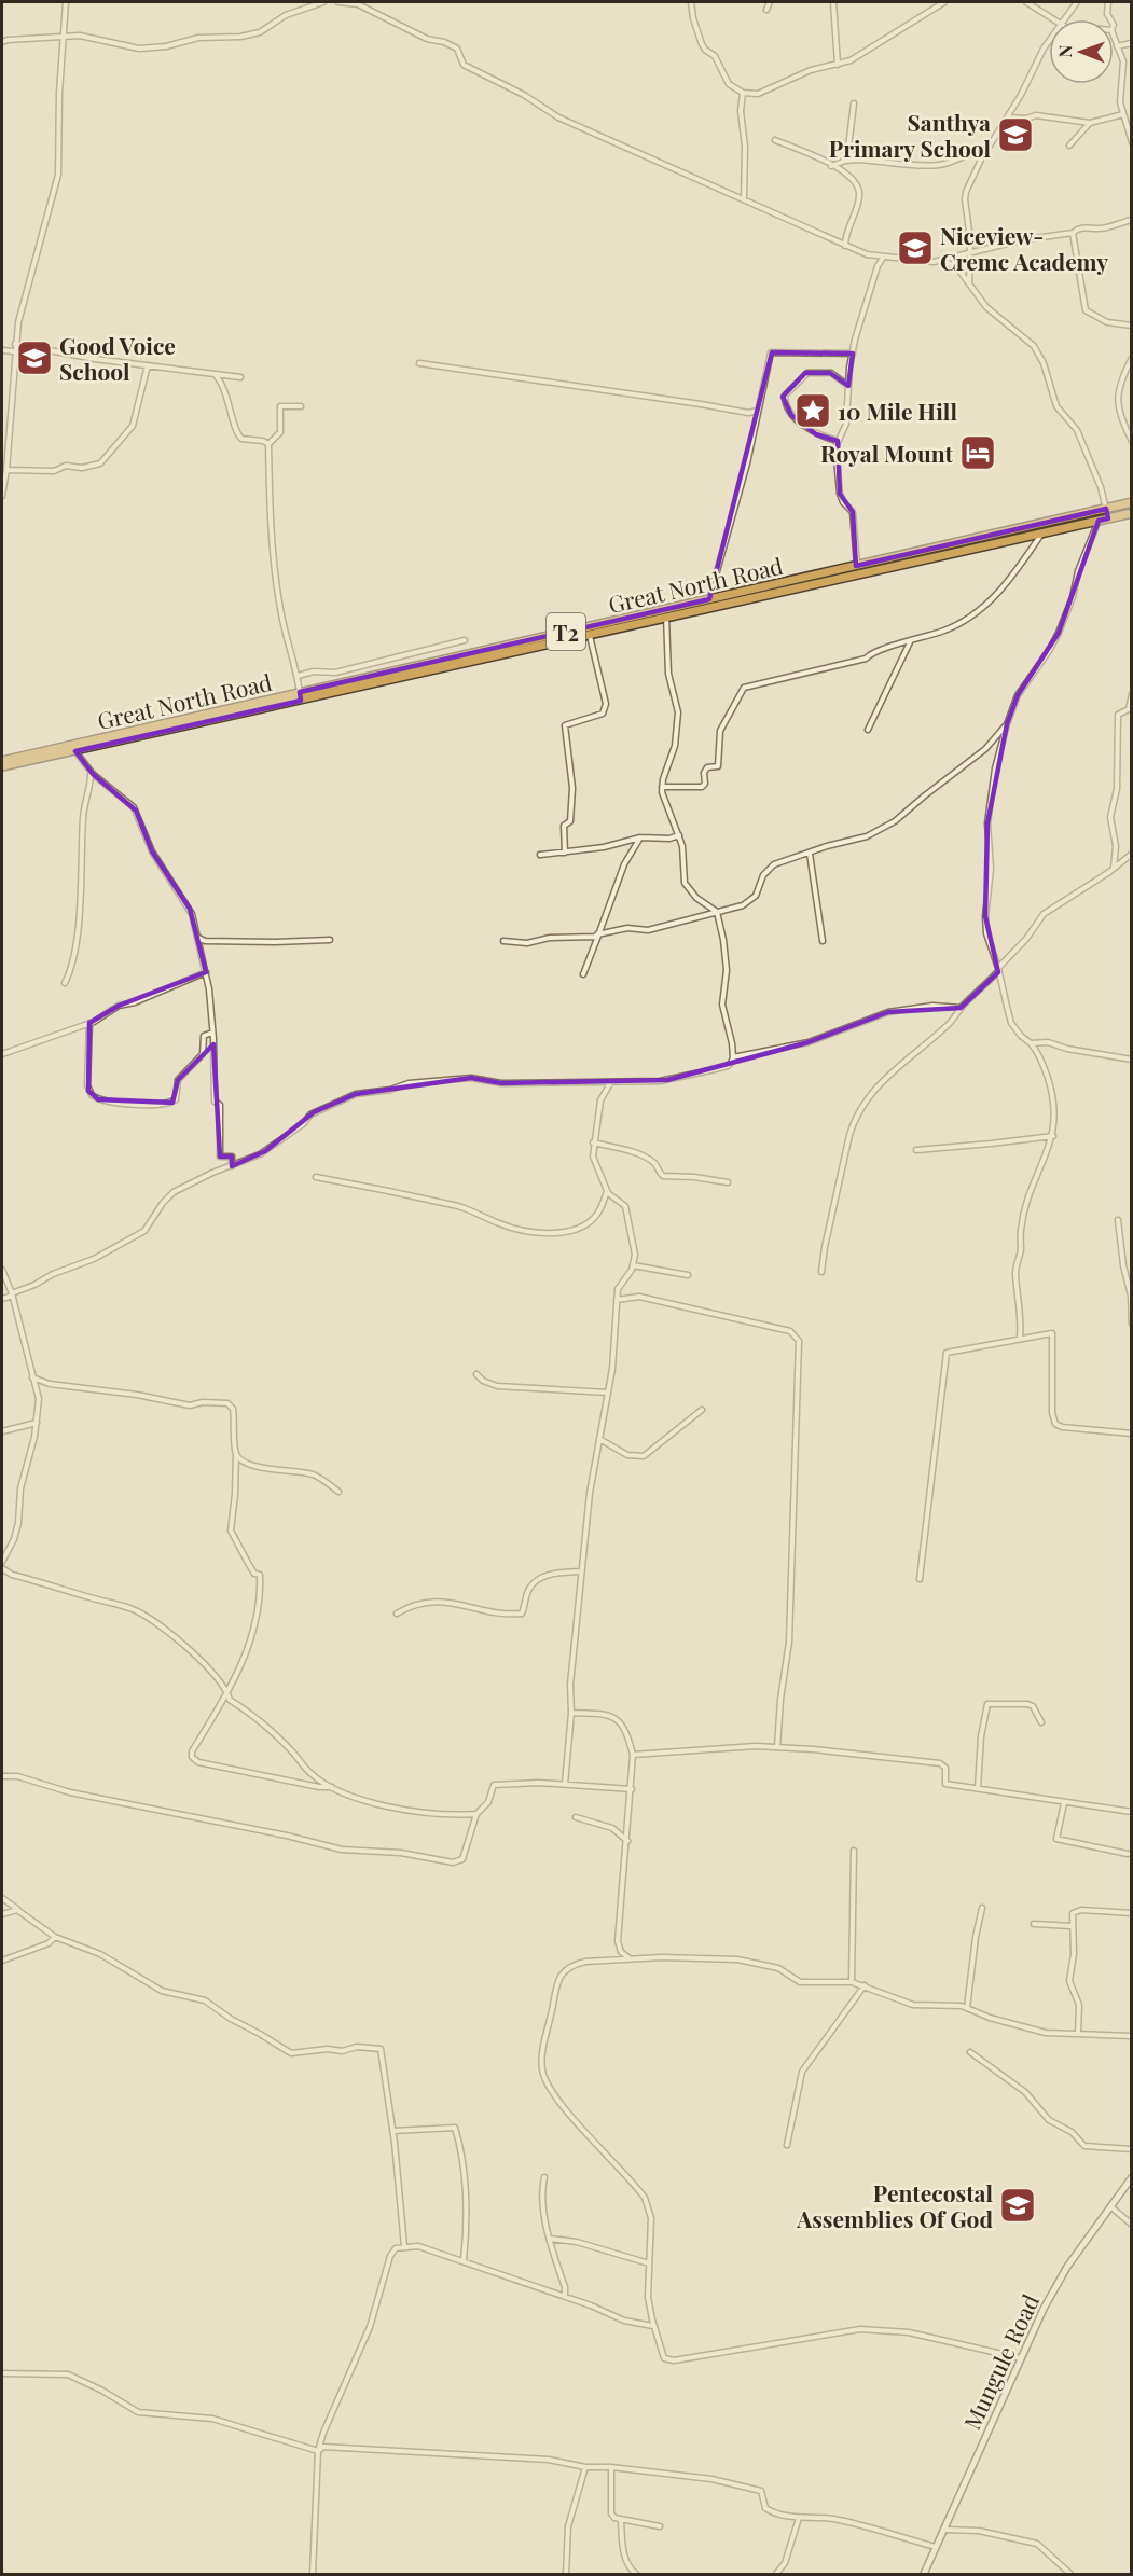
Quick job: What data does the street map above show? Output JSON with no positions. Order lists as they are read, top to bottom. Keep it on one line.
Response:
{"streets":{"highway":["Great North Road","T2"],"street":["Mungule Road"]},"places":{"school or university":["Santhya Primary School","Niceview- Cremc Academy","Good Voice School","Pentecostal Assemblies Of God"],"place":["10 Mile Hill"],"hotel":["Royal Mount"]},"north":"left"}
